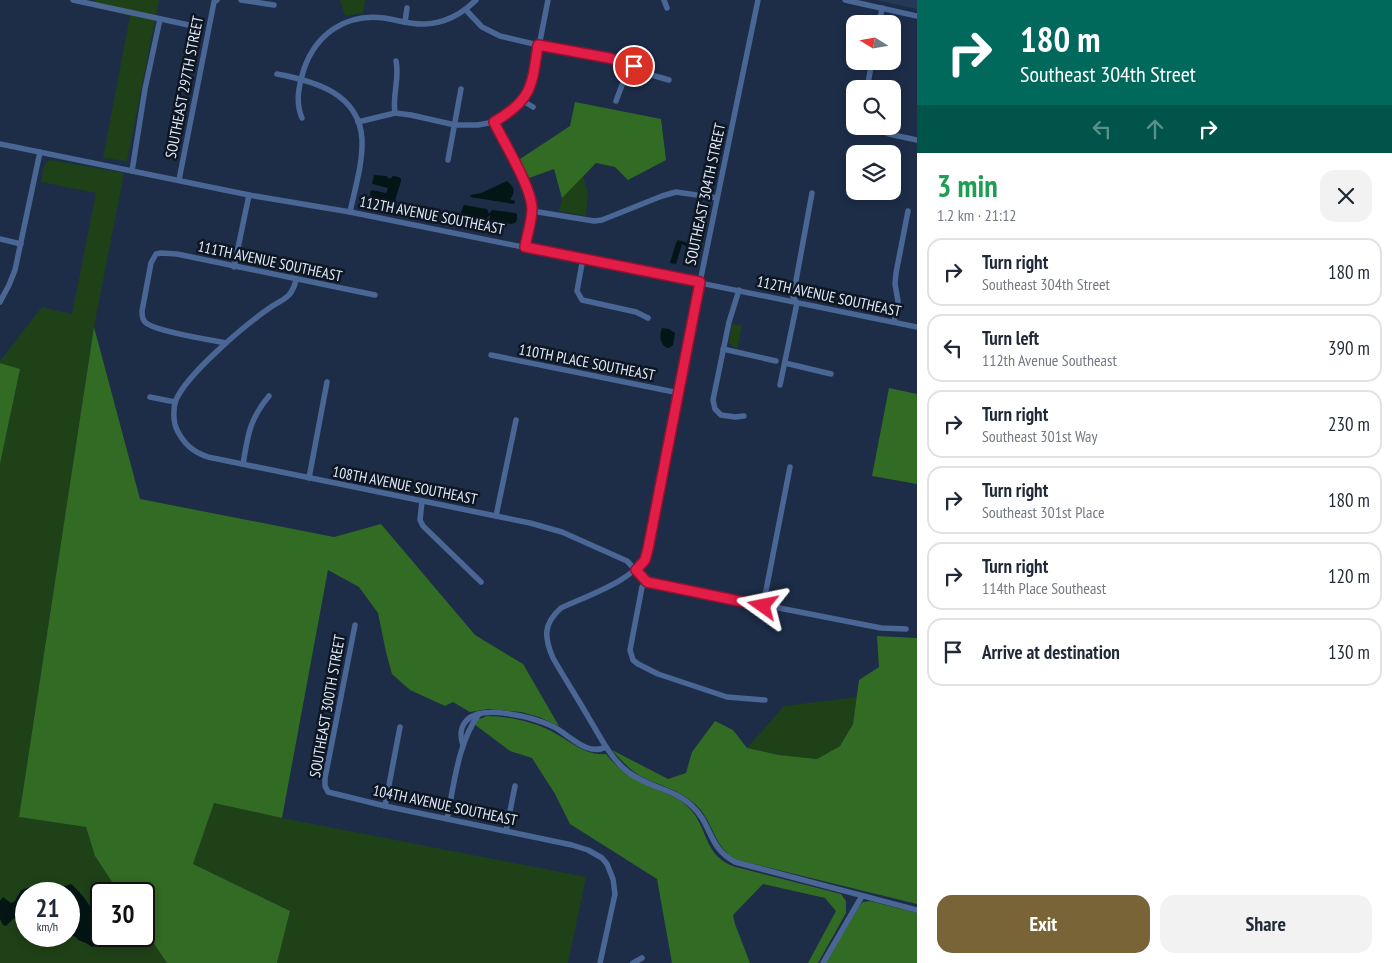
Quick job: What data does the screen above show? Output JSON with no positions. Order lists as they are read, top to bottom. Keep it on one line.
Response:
{"streets":{"street":["SOUTHEAST 297TH STREET","SOUTHEAST 304TH STREET","112TH AVENUE SOUTHEAST","111TH AVENUE SOUTHEAST","110TH PLACE SOUTHEAST","108TH AVENUE SOUTHEAST","SOUTHEAST 300TH STREET","104TH AVENUE SOUTHEAST"]},"crossings":[["SOUTHEAST 297TH STREET","112TH AVENUE SOUTHEAST"],["SOUTHEAST 304TH STREET","112TH AVENUE SOUTHEAST"],["SOUTHEAST 304TH STREET","110TH PLACE SOUTHEAST"],["SOUTHEAST 304TH STREET","108TH AVENUE SOUTHEAST"],["SOUTHEAST 300TH STREET","104TH AVENUE SOUTHEAST"]],"north":"left","page":{"turn":["180 m","Southeast 304th Street"],"heading":["3 min","1.2 km · 21:12"],"list":[{"name":"Turn right","note":"Southeast 304th Street","value":"180 m"},{"name":"Turn left","note":"112th Avenue Southeast","value":"390 m"},{"name":"Turn right","note":"Southeast 301st Way","value":"230 m"},{"name":"Turn right","note":"Southeast 301st Place","value":"180 m"},{"name":"Turn right","note":"114th Place Southeast","value":"120 m"},{"name":"Arrive at destination","value":"130 m"}],"speed":"21 km/h","limit":"30","buttons":["Exit","Share"]}}
